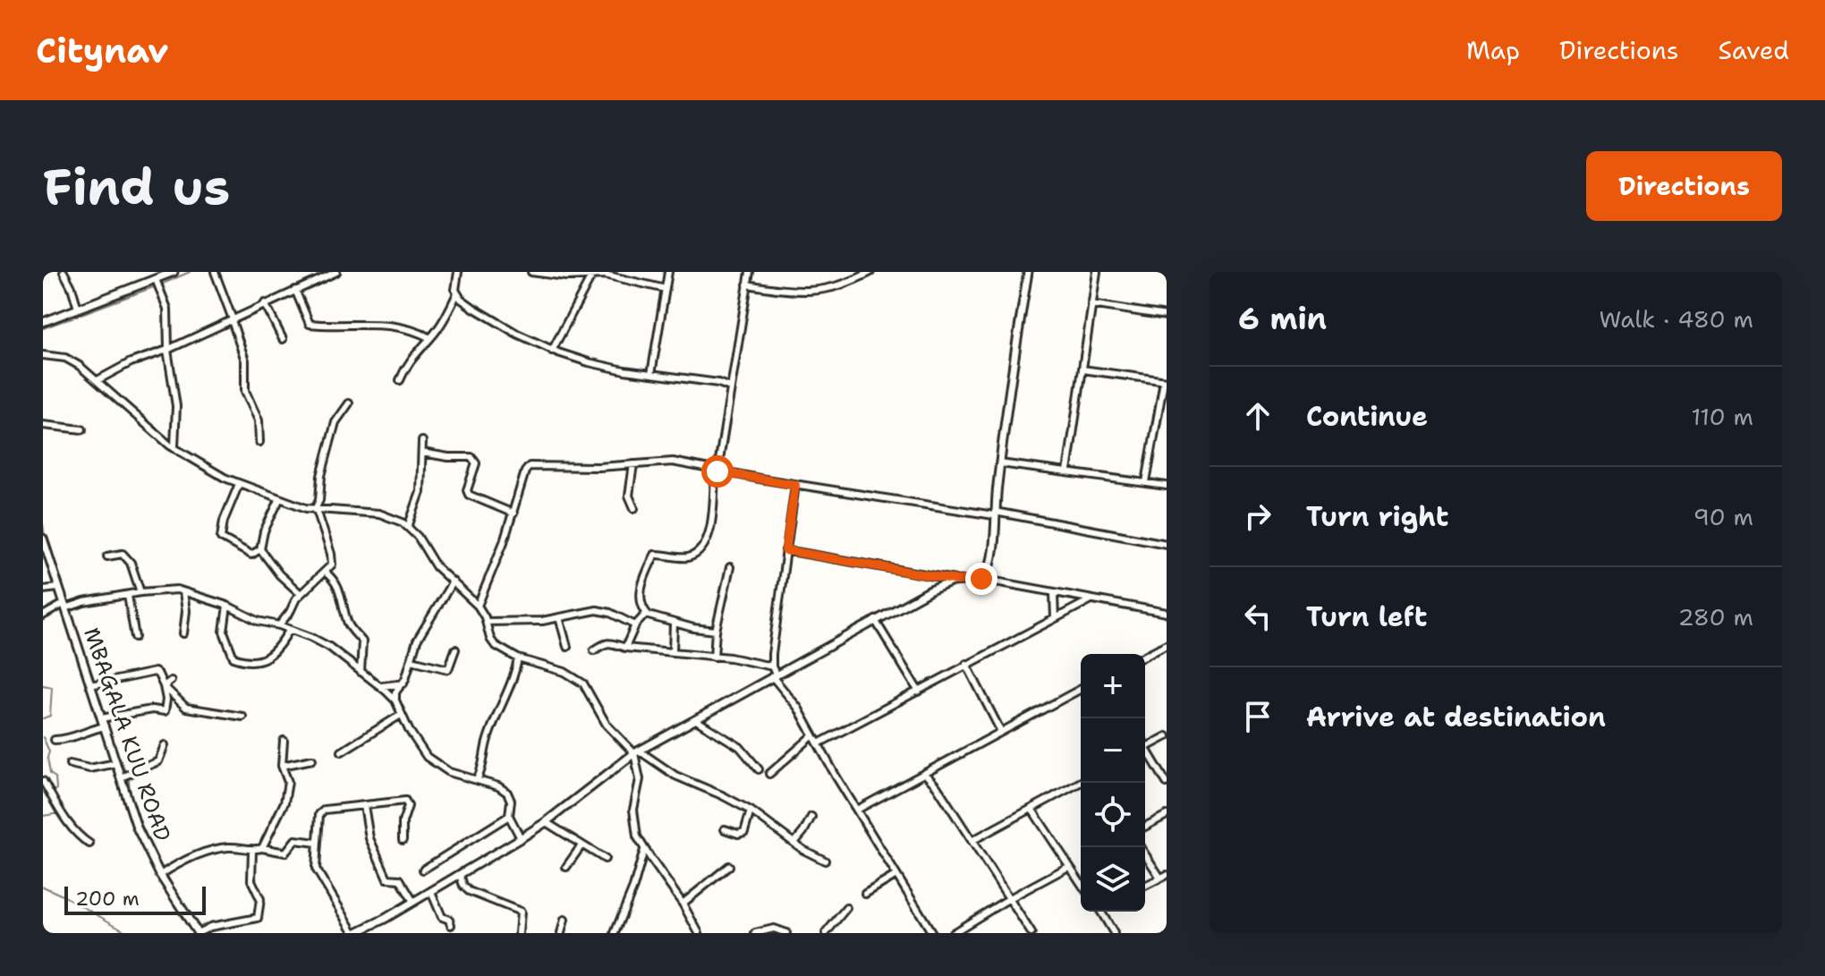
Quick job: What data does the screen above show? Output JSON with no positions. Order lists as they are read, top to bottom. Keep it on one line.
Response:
{"streets":{"street":["MBAGALA KUU ROAD"]},"scale_bar":"200 m","page":{"header":"Citynav","nav":["Map","Directions","Saved"],"buttons":"Directions","title":"Find us","heading":["6 min","Walk · 480 m"],"list":[["Continue","110 m"],["Turn right","90 m"],["Turn left","280 m"],"Arrive at destination"],"map_buttons":["+","−"],"scale":"200 m"}}
